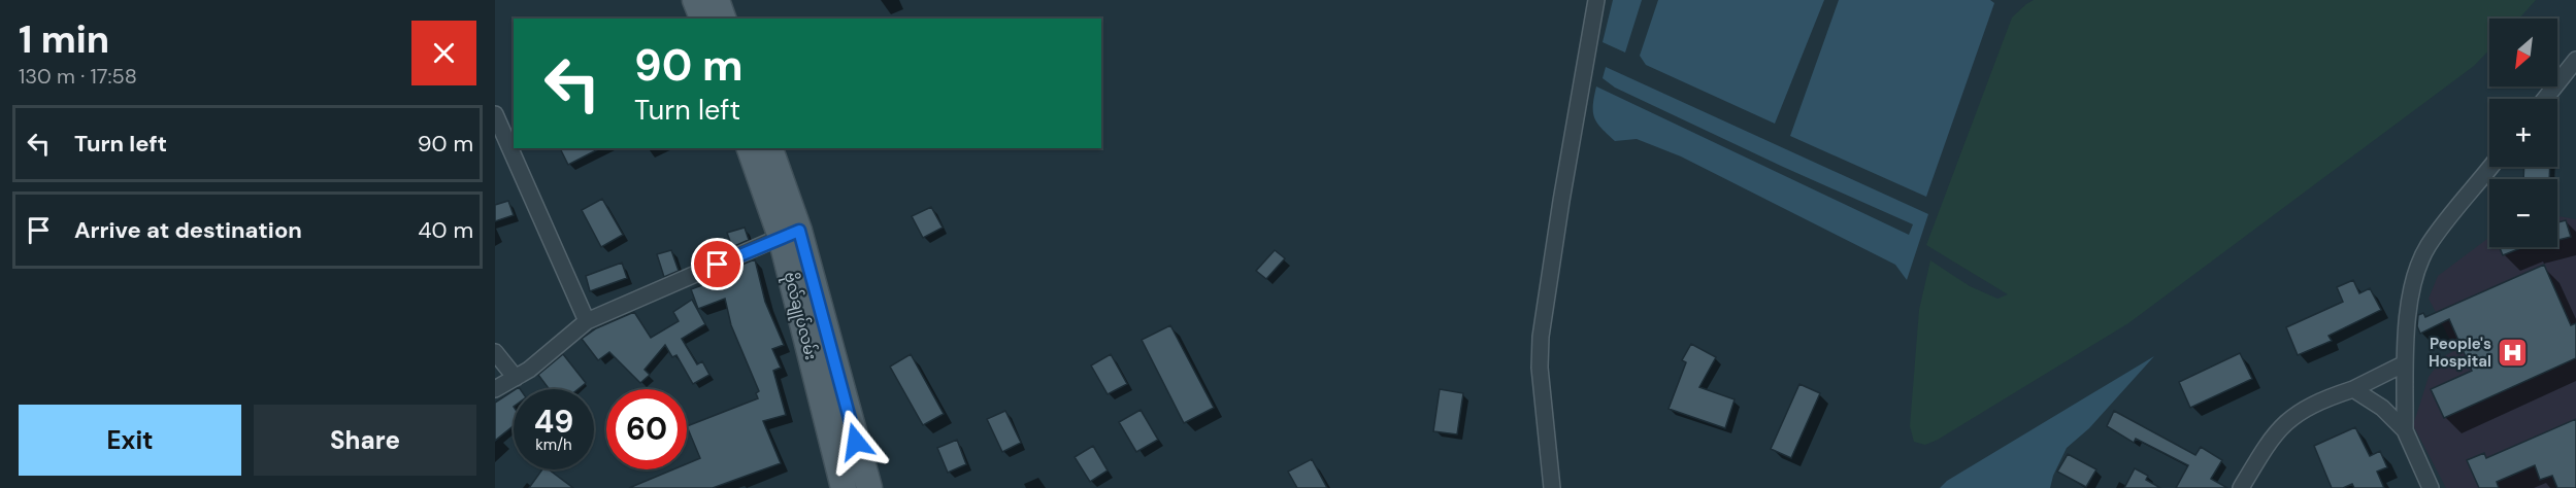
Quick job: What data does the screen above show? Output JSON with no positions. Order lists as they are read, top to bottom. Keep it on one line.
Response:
{"streets":{"main road":["ဗိုလ်ချုပ်လမ်း"]},"places":{"hospital":["People's Hospital"]},"north":"bottom left","page":{"heading":["1 min","130 m · 17:58"],"map_buttons":["+","−"],"turn":["90 m","Turn left"],"list":[{"name":"Turn left","value":"90 m"},{"name":"Arrive at destination","value":"40 m"}],"speed":"49 km/h","limit":"60","buttons":["Exit","Share"]}}
